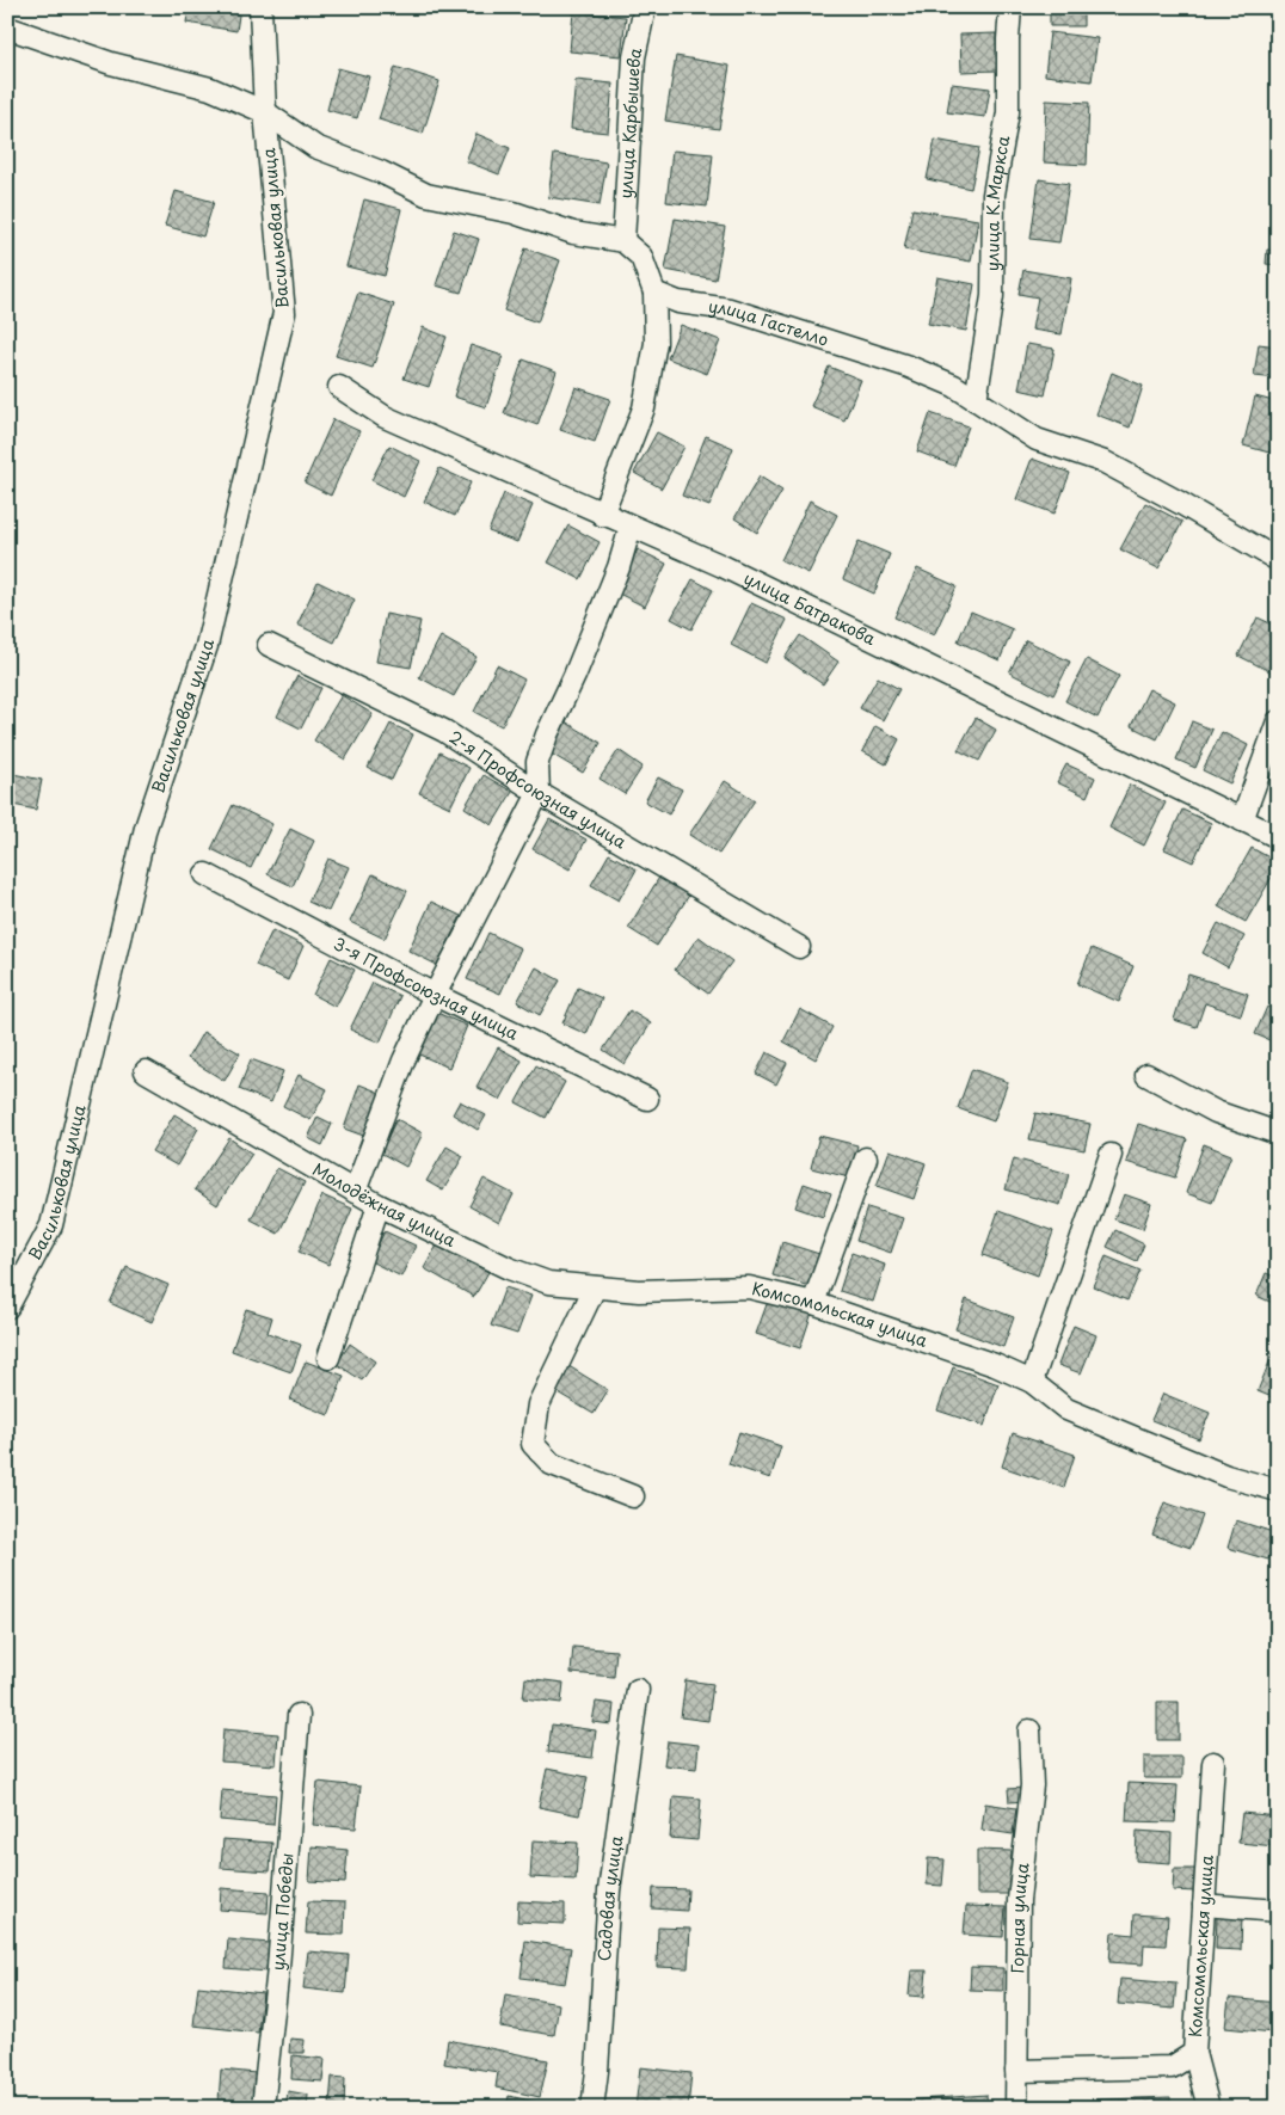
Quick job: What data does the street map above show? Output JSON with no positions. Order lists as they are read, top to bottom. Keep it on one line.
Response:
{"streets":{"street":["улица Карбышева","улица К.Маркса","Васильковая улица","улица Гастелло","улица Батракова","2-я Профсоюзная улица","3-я Профсоюзная улица","Молодёжная улица","Комсомольская улица","Садовая улица","улица Победы","Горная улица"]},"crossings":[["улица К.Маркса","улица Гастелло"],["Молодёжная улица","Комсомольская улица"],["Комсомольская улица","Горная улица"]]}
